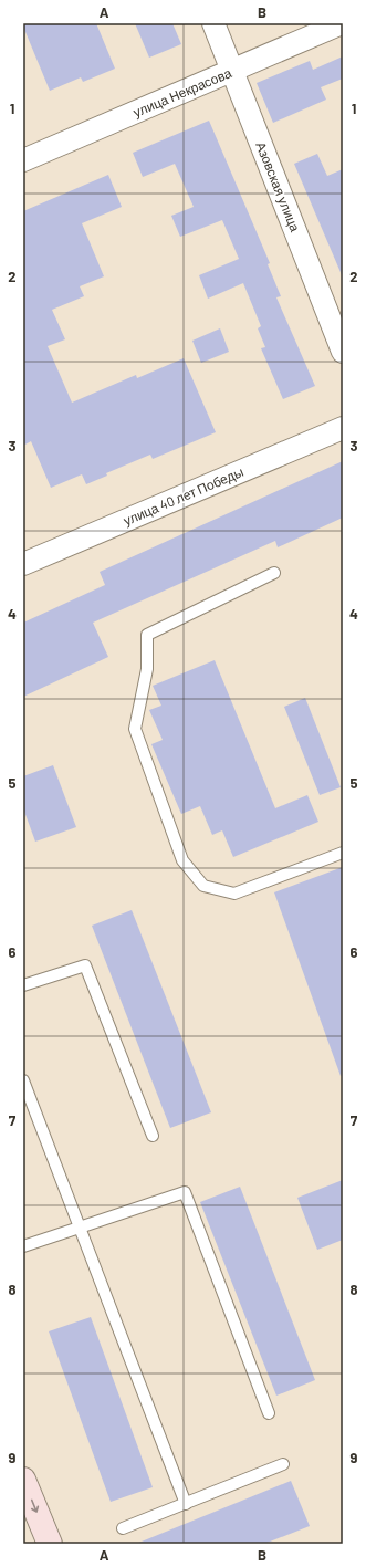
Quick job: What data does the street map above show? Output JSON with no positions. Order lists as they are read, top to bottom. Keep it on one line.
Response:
{"streets":{"street":["улица Некрасова","Азовская улица","улица 40 лет Победы"]},"crossings":[["улица Некрасова","Азовская улица"]],"grid":{"columns":["A","B"],"rows":["1","2","3","4","5","6","7","8","9"]}}
